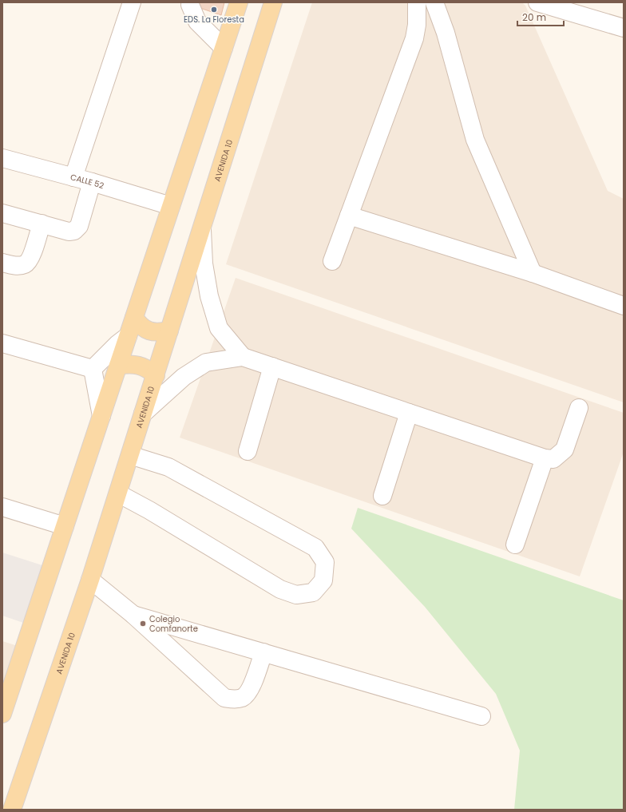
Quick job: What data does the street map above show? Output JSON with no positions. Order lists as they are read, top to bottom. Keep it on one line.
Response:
{"streets":{"main road":["AVENIDA 10"],"street":["CALLE 52"]},"places":["EDS. La Floresta","Colegio Comfanorte"],"scale_bar":"20 m"}
